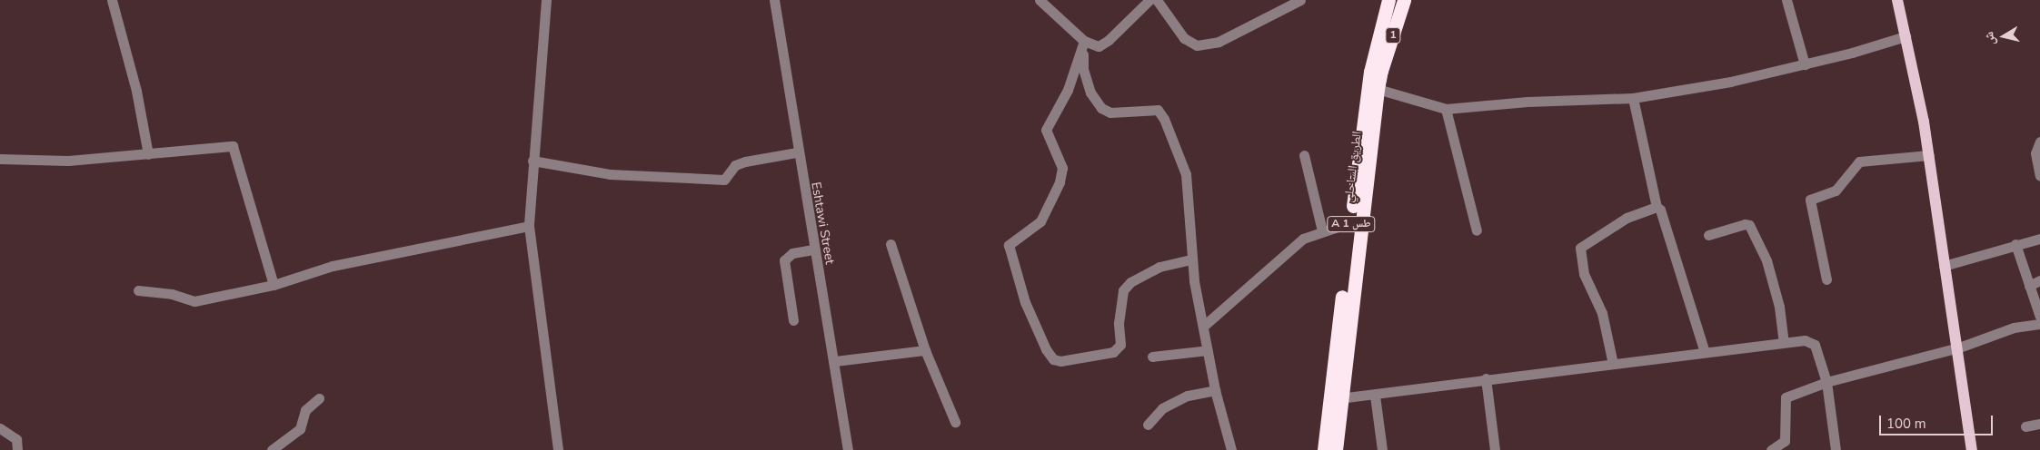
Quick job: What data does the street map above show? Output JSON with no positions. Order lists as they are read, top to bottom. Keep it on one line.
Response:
{"streets":{"highway":["1","الطريق الساحلي","A 1 طس"],"street":["Eshtawi Street"]},"scale_bar":"100 m","north":"left"}
